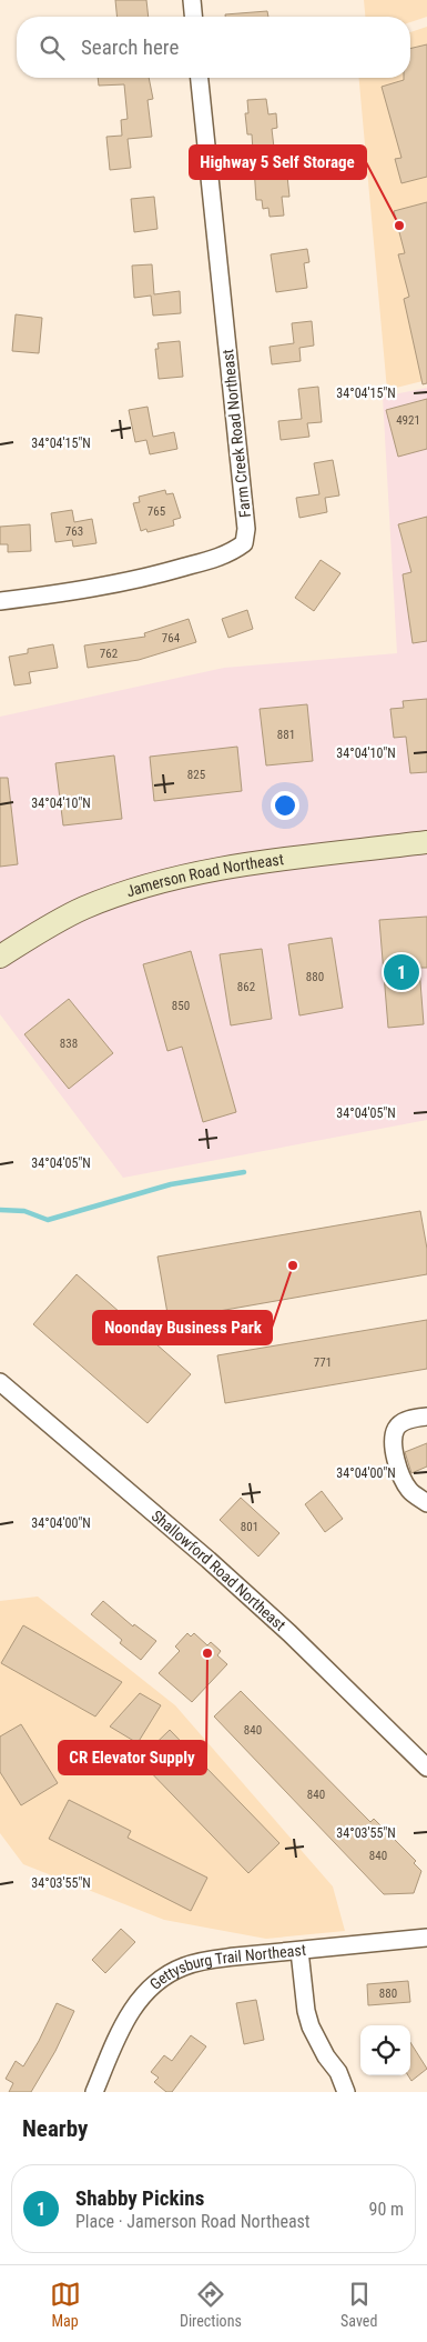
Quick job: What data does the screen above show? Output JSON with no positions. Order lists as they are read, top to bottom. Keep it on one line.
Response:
{"streets":{"street":["Farm Creek Road Northeast","Jamerson Road Northeast","Shallowford Road Northeast","Gettysburg Trail Northeast"]},"places":["Highway 5 Self Storage","Noonday Business Park","CR Elevator Supply"],"house_numbers":["4921","765","763","764","762","881","825","880","862","850","838","771","801","840","840","840","880"],"page":{"search":"Search here","pins":"1","heading":"Nearby","list":[{"mark":"1","name":"Shabby Pickins","note":"Place · Jamerson Road Northeast","value":"90 m"}],"nav":["Map","Directions","Saved"]},"coordinates":["34°04'15\"N","34°04'10\"N","34°04'05\"N","34°04'00\"N","34°03'55\"N"]}
